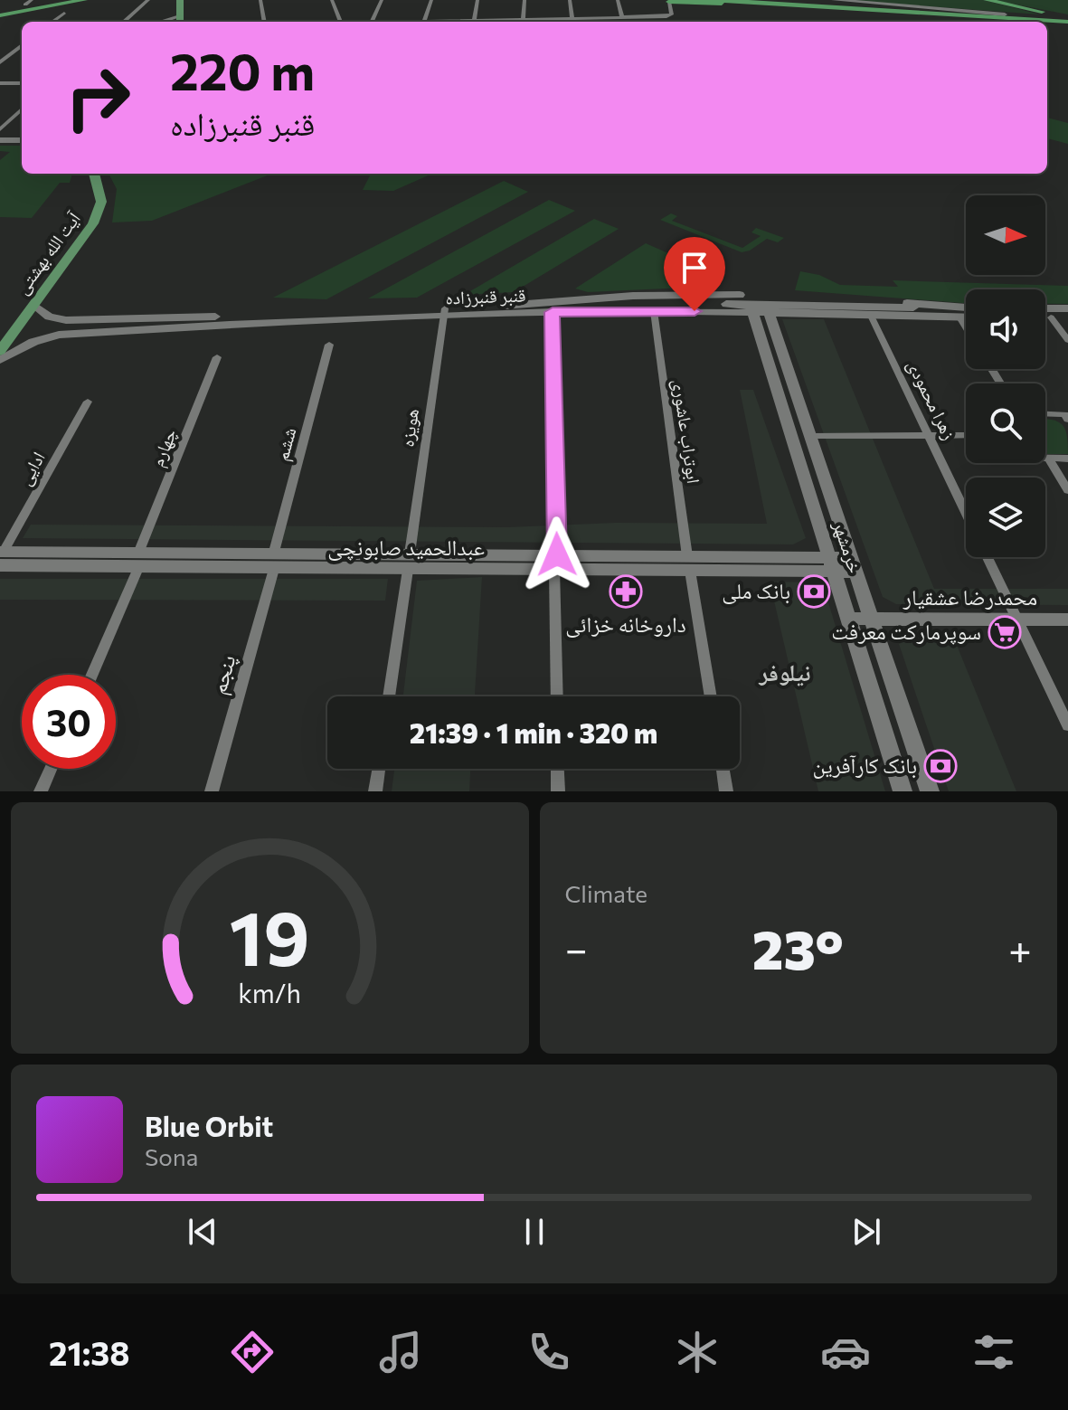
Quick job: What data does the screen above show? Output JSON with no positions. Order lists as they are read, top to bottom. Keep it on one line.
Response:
{"streets":{"main road":["آیت الله بهشتی","قنبر قنبرزاده","خرمشهر","عبدالحمید صابونچی","محمدرضا عشقیار"],"street":["زهرا محمودی","هویزه","ابوتراب عاشوری","ششم","چهارم","ادایی","پنجم"]},"crossings":[["آیت الله بهشتی","قنبر قنبرزاده"],["قنبر قنبرزاده","زهرا محمودی"],["قنبر قنبرزاده","هویزه"],["قنبر قنبرزاده","ابوتراب عاشوری"],["قنبر قنبرزاده","خرمشهر"],["هویزه","عبدالحمید صابونچی"],["ابوتراب عاشوری","عبدالحمید صابونچی"],["ششم","عبدالحمید صابونچی"],["چهارم","عبدالحمید صابونچی"],["ادایی","عبدالحمید صابونچی"],["خرمشهر","عبدالحمید صابونچی"],["خرمشهر","محمدرضا عشقیار"],["عبدالحمید صابونچی","پنجم"]],"districts":["نیلوفر"],"places":{"pharmacy":["داروخانه خزائی"],"bank":["بانک ملی","بانک کارآفرین"],"supermarket":["سوپرمارکت معرفت"]},"north":"right","page":{"turn":["220 m","قنبر قنبرزاده"],"limit":"30","trip":"21:39 · 1 min · 320 m","tile":"Climate","heat":["−","23°","+"],"song":["Blue Orbit","Sona"],"tabs":"21:38","gauge":["19","km/h"]}}
